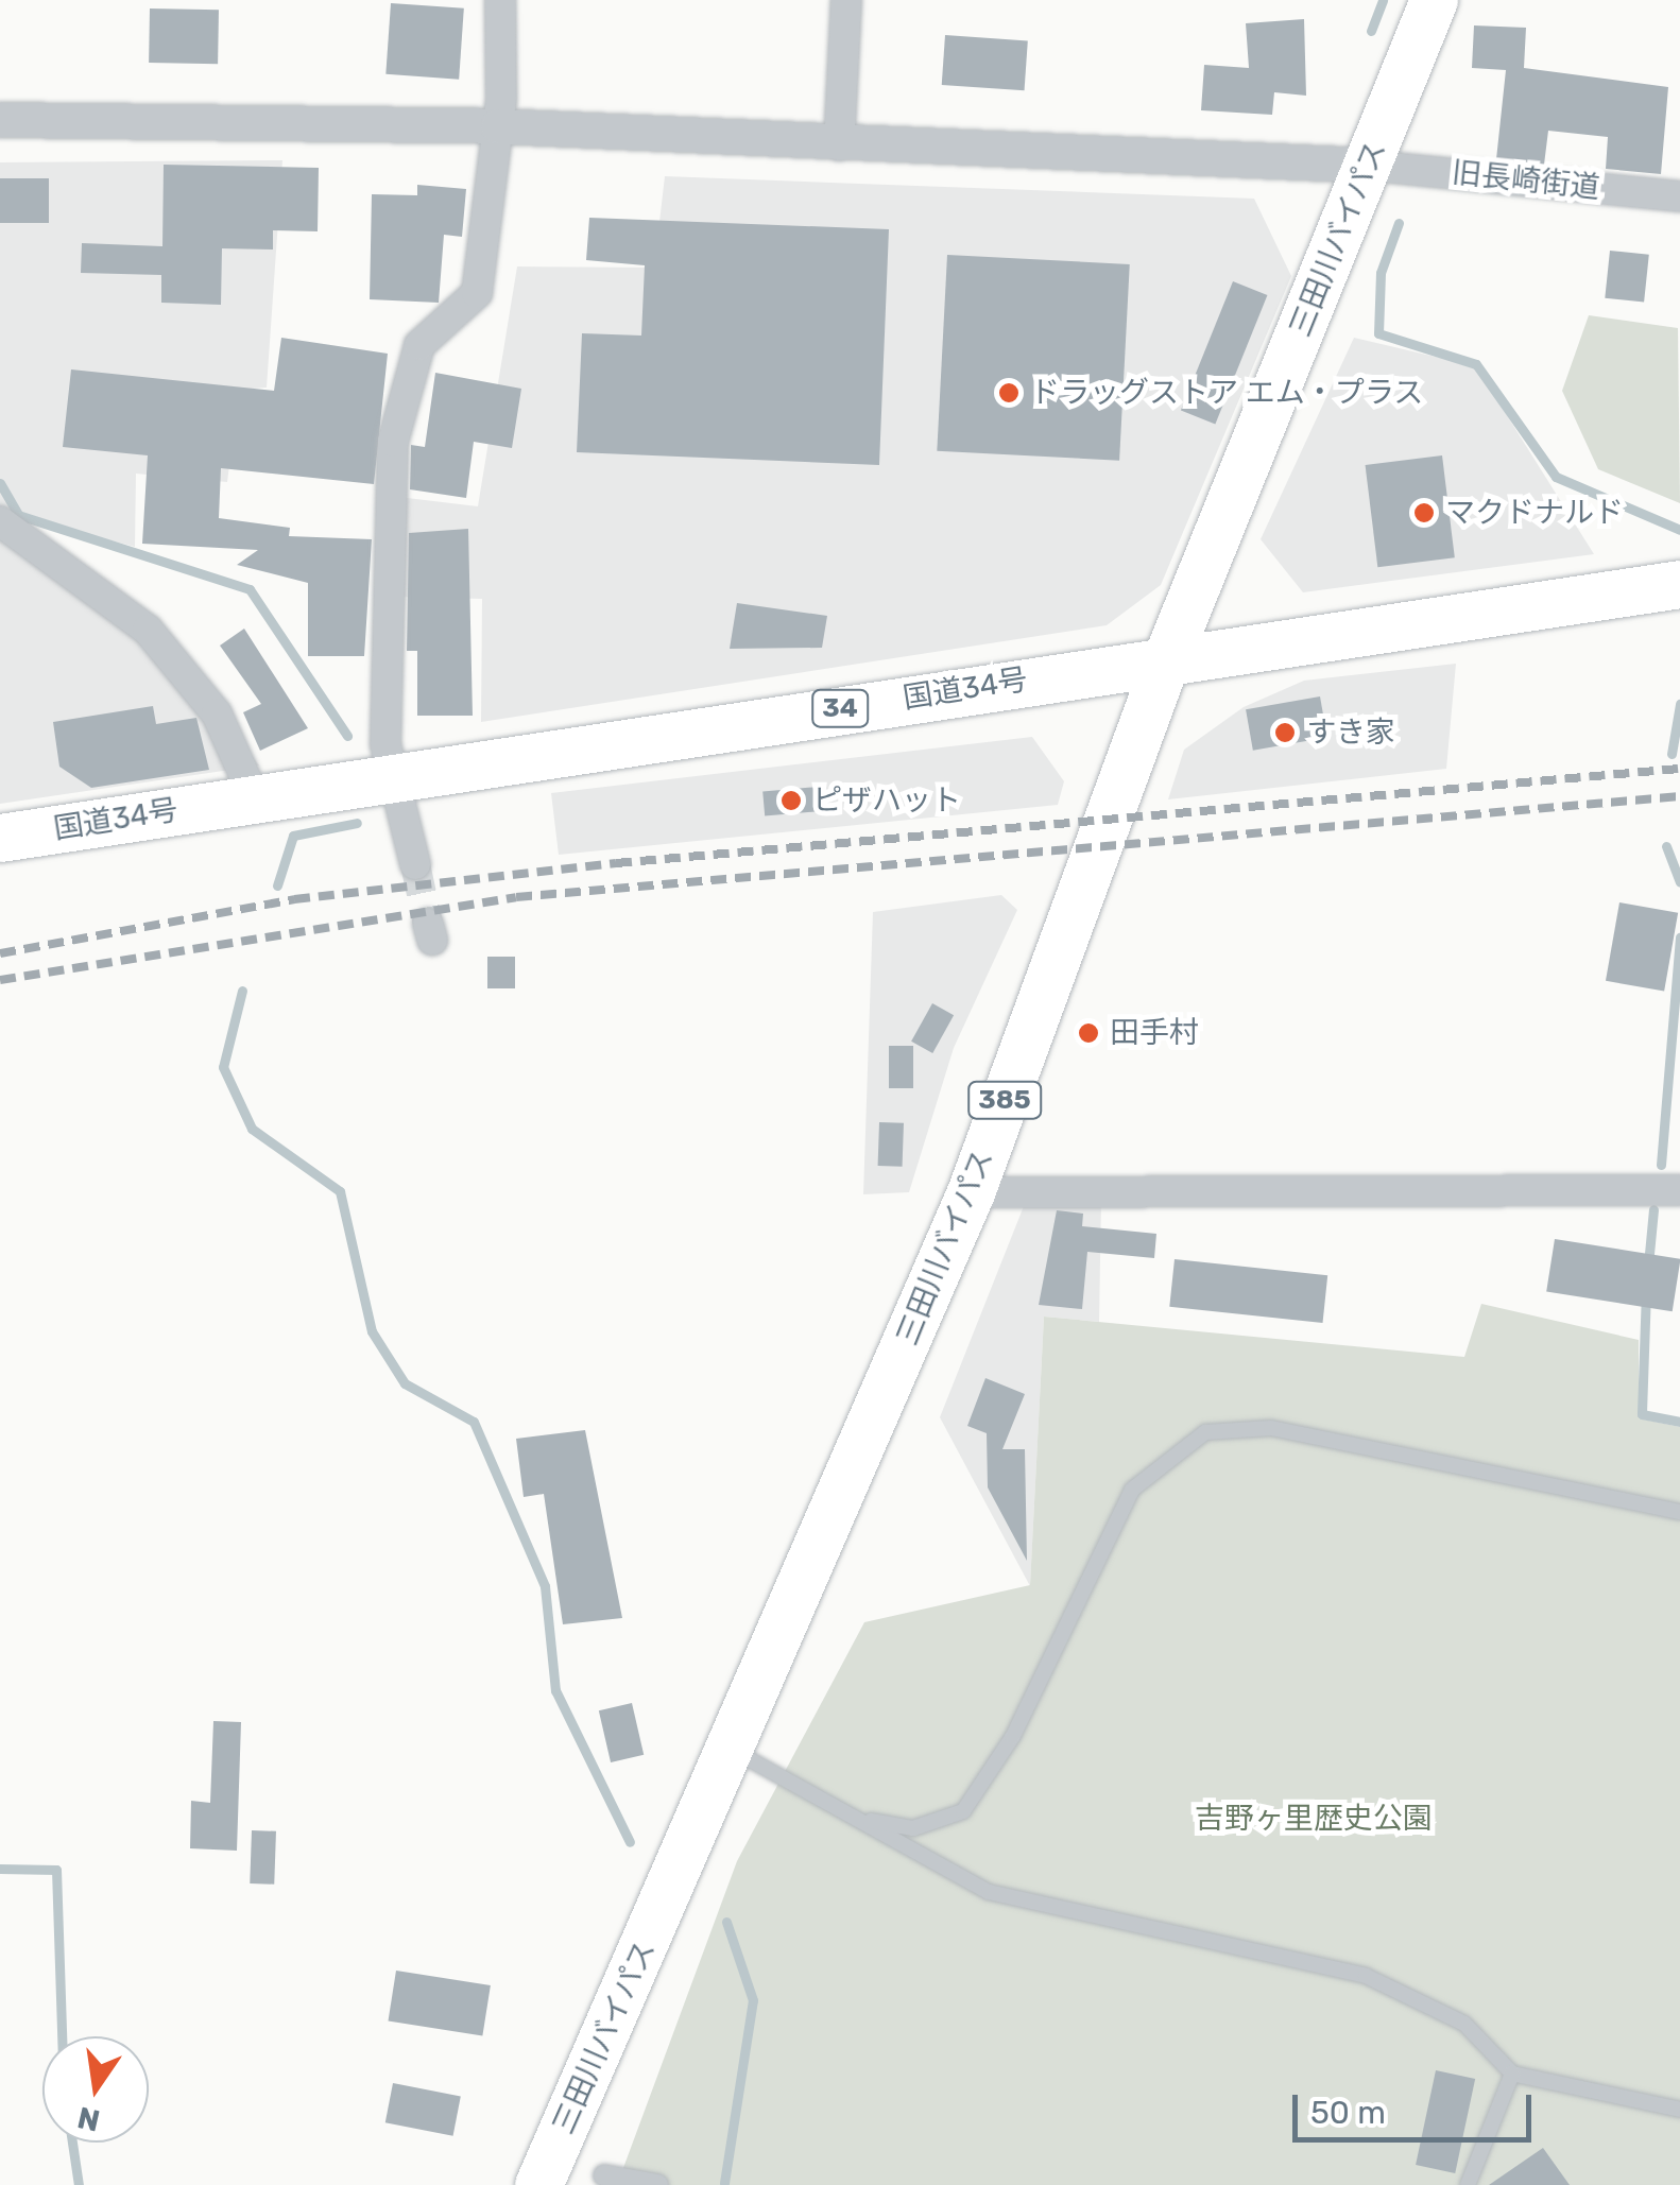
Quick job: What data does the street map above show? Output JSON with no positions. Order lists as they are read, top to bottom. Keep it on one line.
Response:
{"streets":{"highway":["三田川バイパス","国道34号","34","385"],"street":["旧長崎街道"]},"crossings":[["旧長崎街道","三田川バイパス"],["三田川バイパス","国道34号"]],"parks":["吉野ヶ里歴史公園"],"places":["ドラッグストア エム・プラス","マクドナルド","すき家","ピザハット","田手村"],"scale_bar":"50 m","north":"bottom"}
